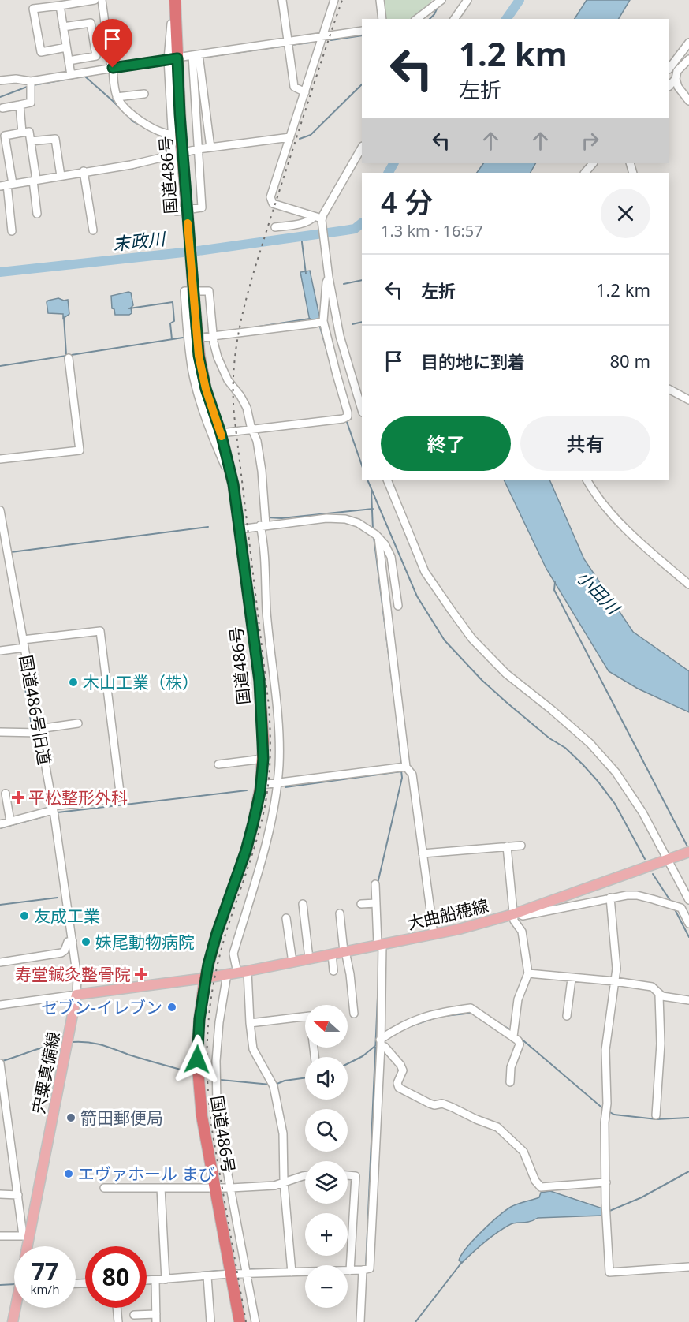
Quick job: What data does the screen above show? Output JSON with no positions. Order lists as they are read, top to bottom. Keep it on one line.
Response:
{"streets":{"highway":["国道486号"],"main road":["大曲船穂線","宍粟真備線"],"street":["国道486号旧道"]},"crossings":[["国道486号","大曲船穂線"],["国道486号旧道","宍粟真備線"]],"water":["末政川","小田川"],"places":{"other":["木山工業（株）","友成工業","妹尾動物病院","セブン-イレブン","箭田郵便局","エヴァホール まび"],"health":["平松整形外科","寿堂鍼灸整骨院"]},"north":"left","page":{"turn":["1.2 km","左折"],"heading":["4 分","1.3 km · 16:57"],"list":[{"name":"左折","value":"1.2 km"},{"name":"目的地に到着","value":"80 m"}],"buttons":["終了","共有"],"map_buttons":["+","−"],"speed":"77 km/h","limit":"80"}}
